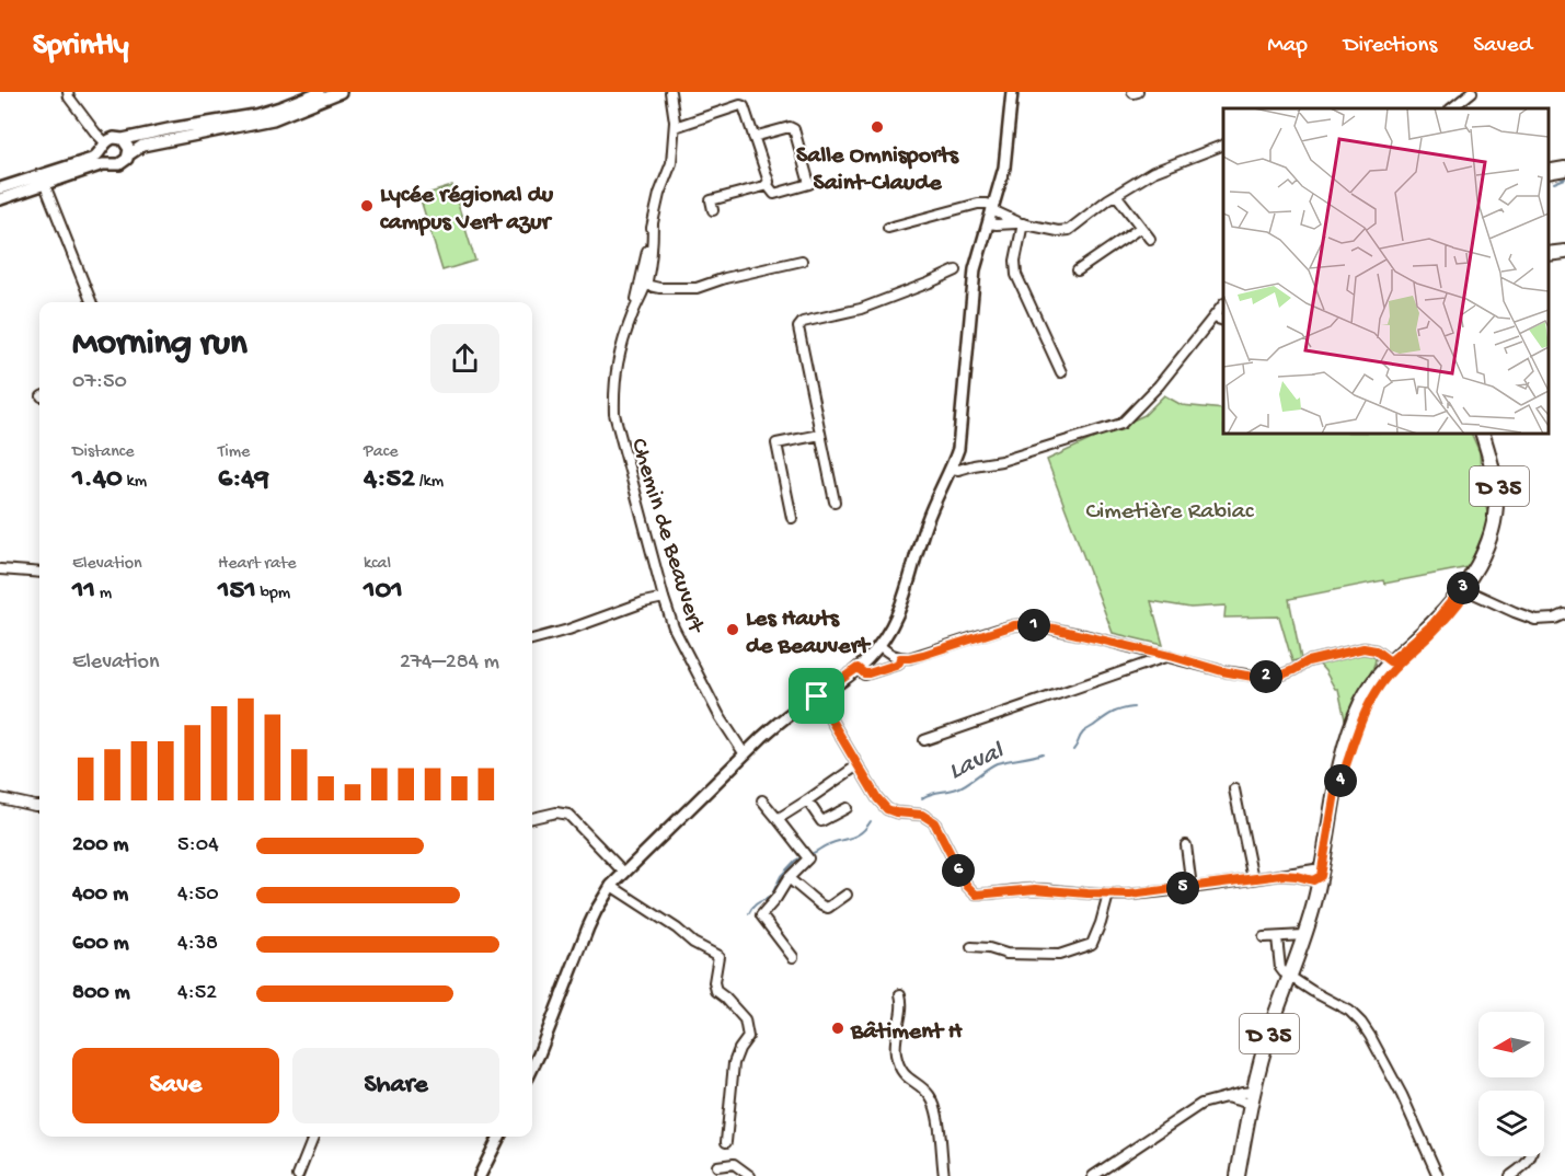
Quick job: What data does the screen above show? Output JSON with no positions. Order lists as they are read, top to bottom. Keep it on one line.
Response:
{"streets":{"main road":["D 35"],"street":["Chemin de Beauvert"]},"water":["Laval"],"parks":["Cimetière Rabiac"],"places":["Salle Omnisports Saint-Claude","Lycée régional du campus Vert azur","Les Hauts de Beauvert","Bâtiment H"],"north":"left","page":{"header":"Sprintly","nav":["Map","Directions","Saved"],"heading":["Morning run","07:50"],"stats":[["Distance","1.40 km"],["Time","6:49"],["Pace","4:52 /km"],["Elevation","11 m"],["Heart rate","151 bpm"],["kcal","101"]],"pins":["3","1","2","4","6","5"],"chart":["Elevation","274–284 m"],"list":[{"name":"200 m","note":"5:04"},{"name":"400 m","note":"4:50"},{"name":"600 m","note":"4:38"},{"name":"800 m","note":"4:52"}],"buttons":["Save","Share"]}}
